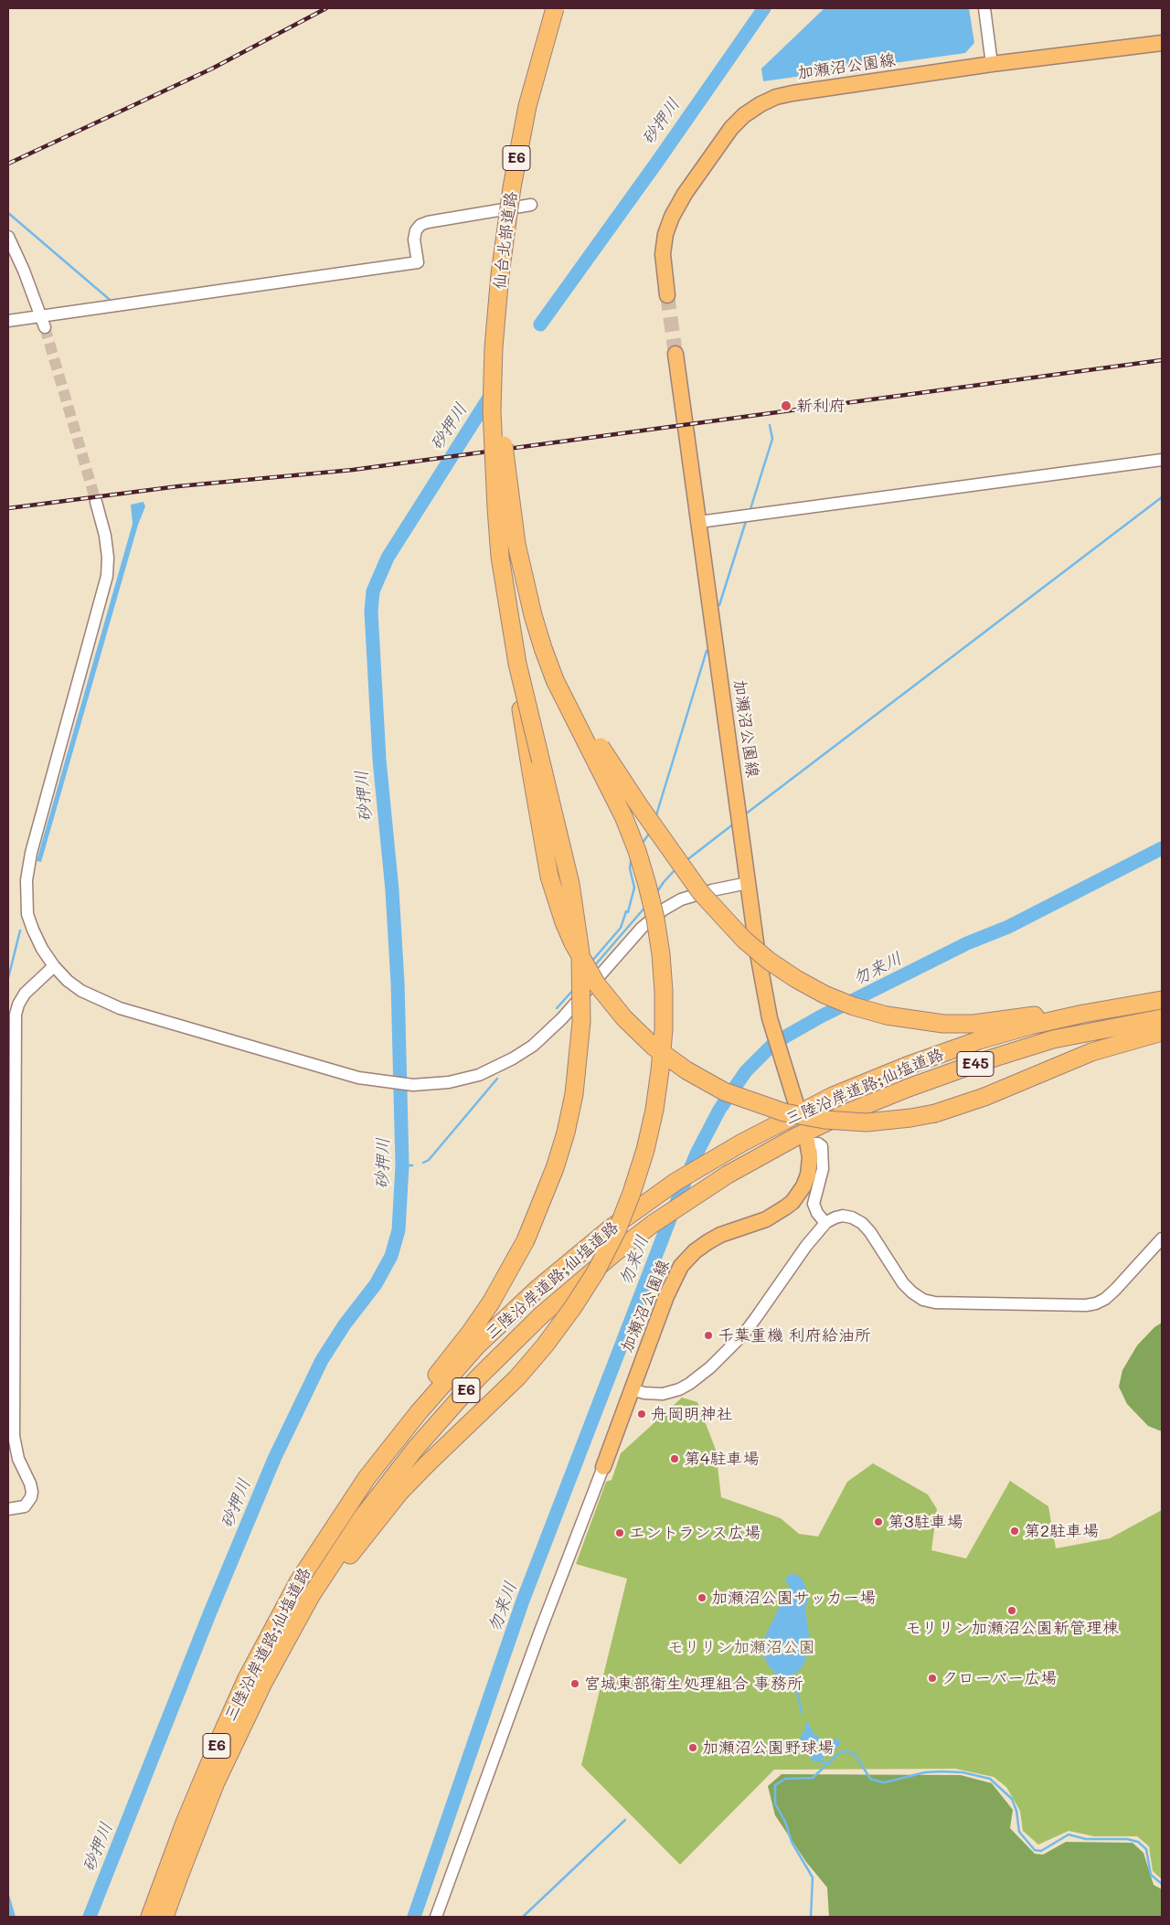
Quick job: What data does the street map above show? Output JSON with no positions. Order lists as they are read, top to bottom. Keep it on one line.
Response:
{"streets":{"highway":["E6","仙台北部道路","E45","三陸沿岸道路;仙塩道路"],"main road":["加瀬沼公園線"]},"crossings":[["加瀬沼公園線","三陸沿岸道路;仙塩道路"]],"water":["砂押川","勿来川"],"parks":["モリリン加瀬沼公園"],"places":["新利府","千葉重機 利府給油所","舟岡明神社","第4駐車場","第3駐車場","第2駐車場","エントランス広場","加瀬沼公園サッカー場","モリリン加瀬沼公園新管理棟","クローバー広場","宮城東部衛生処理組合 事務所","加瀬沼公園野球場"]}
